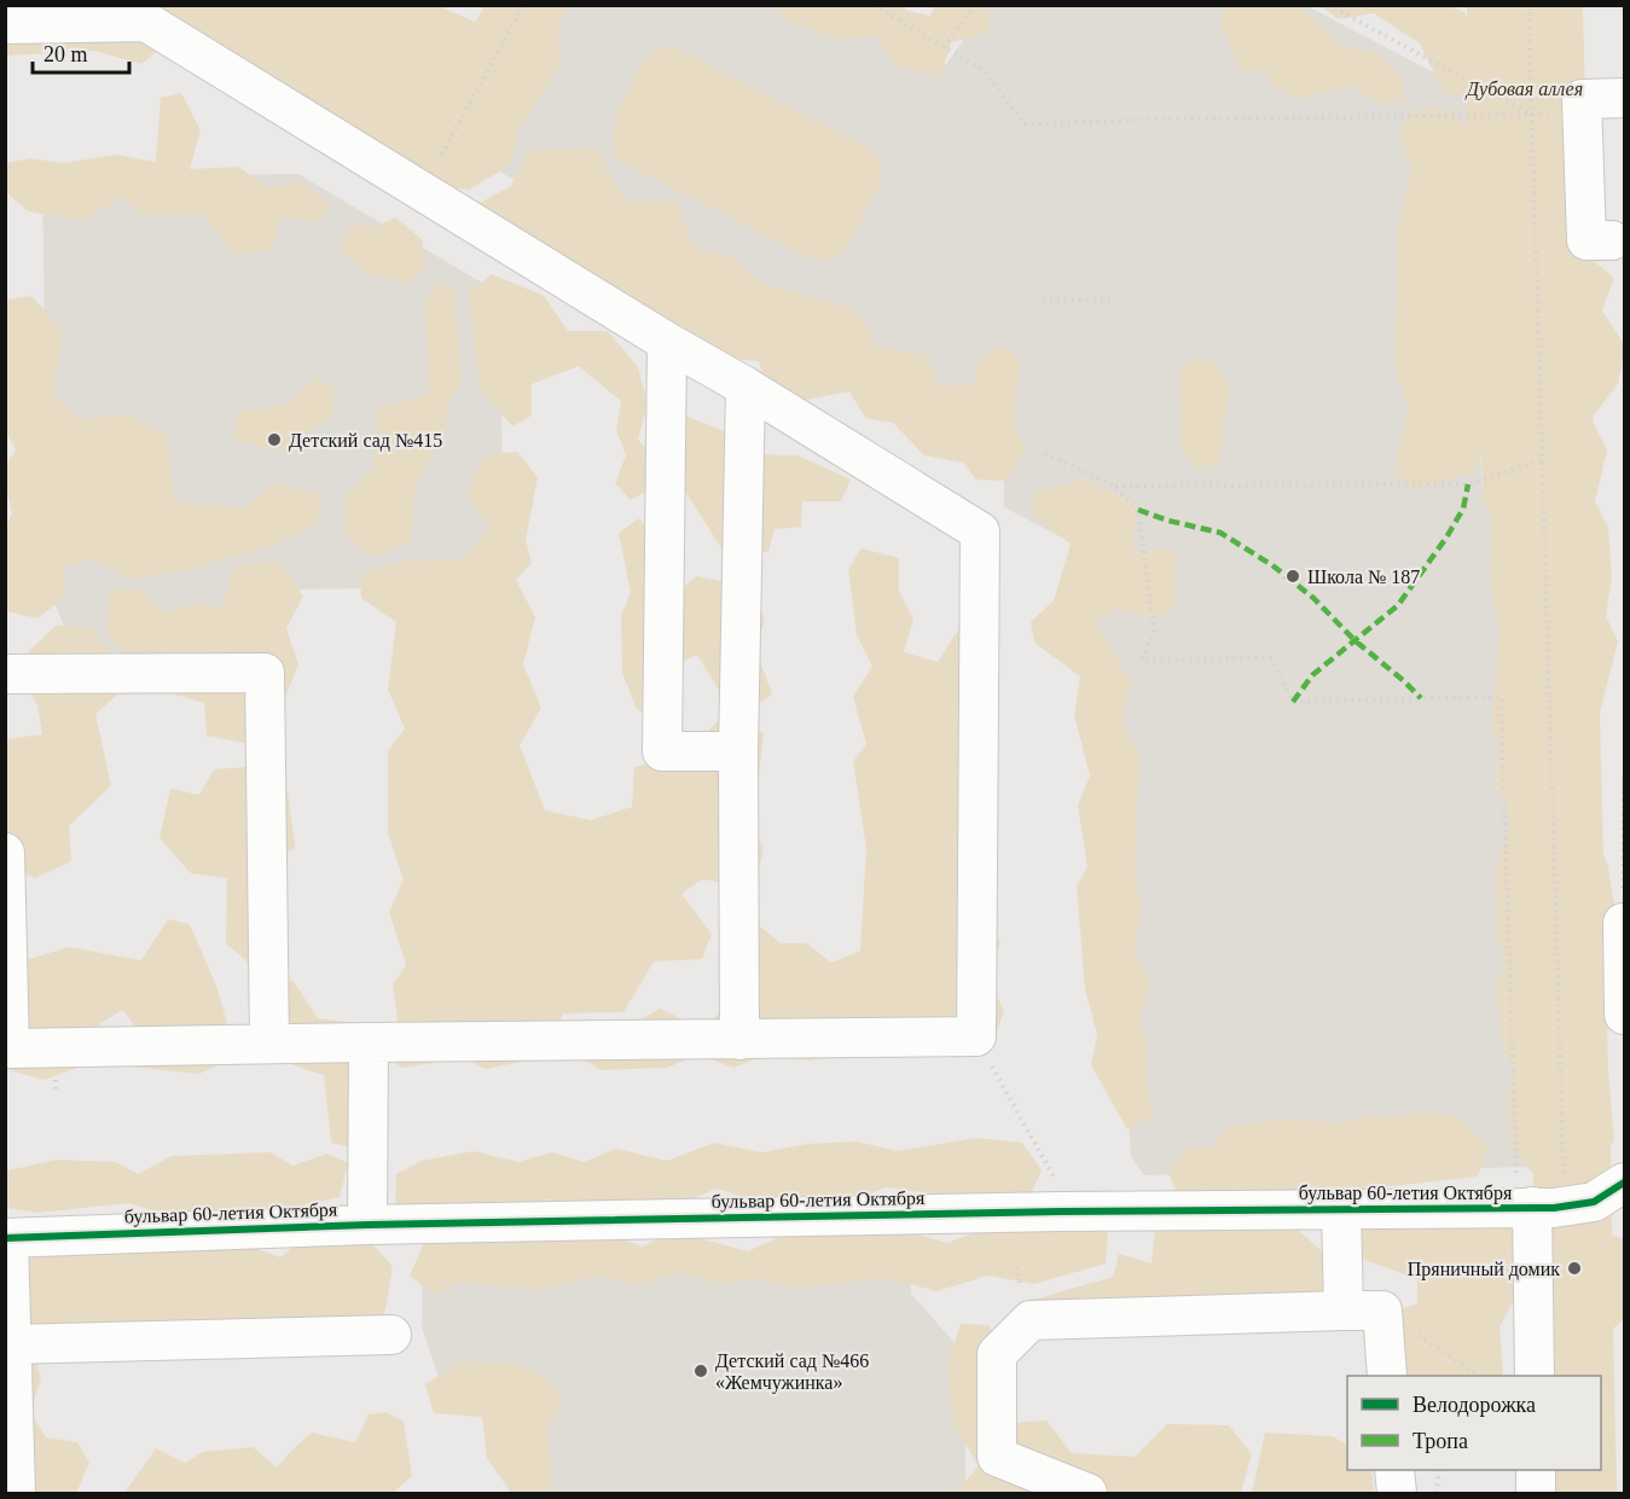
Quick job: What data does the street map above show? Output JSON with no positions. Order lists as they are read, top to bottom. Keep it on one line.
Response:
{"streets":{"street":["бульвар 60-летия Октября"]},"parks":["Дубовая аллея"],"places":["Детский сад №415","Школа № 187","Пряничный домик","Детский сад №466 «Жемчужинка»"],"legend":["Велодорожка","Тропа"],"scale_bar":"20 m"}
